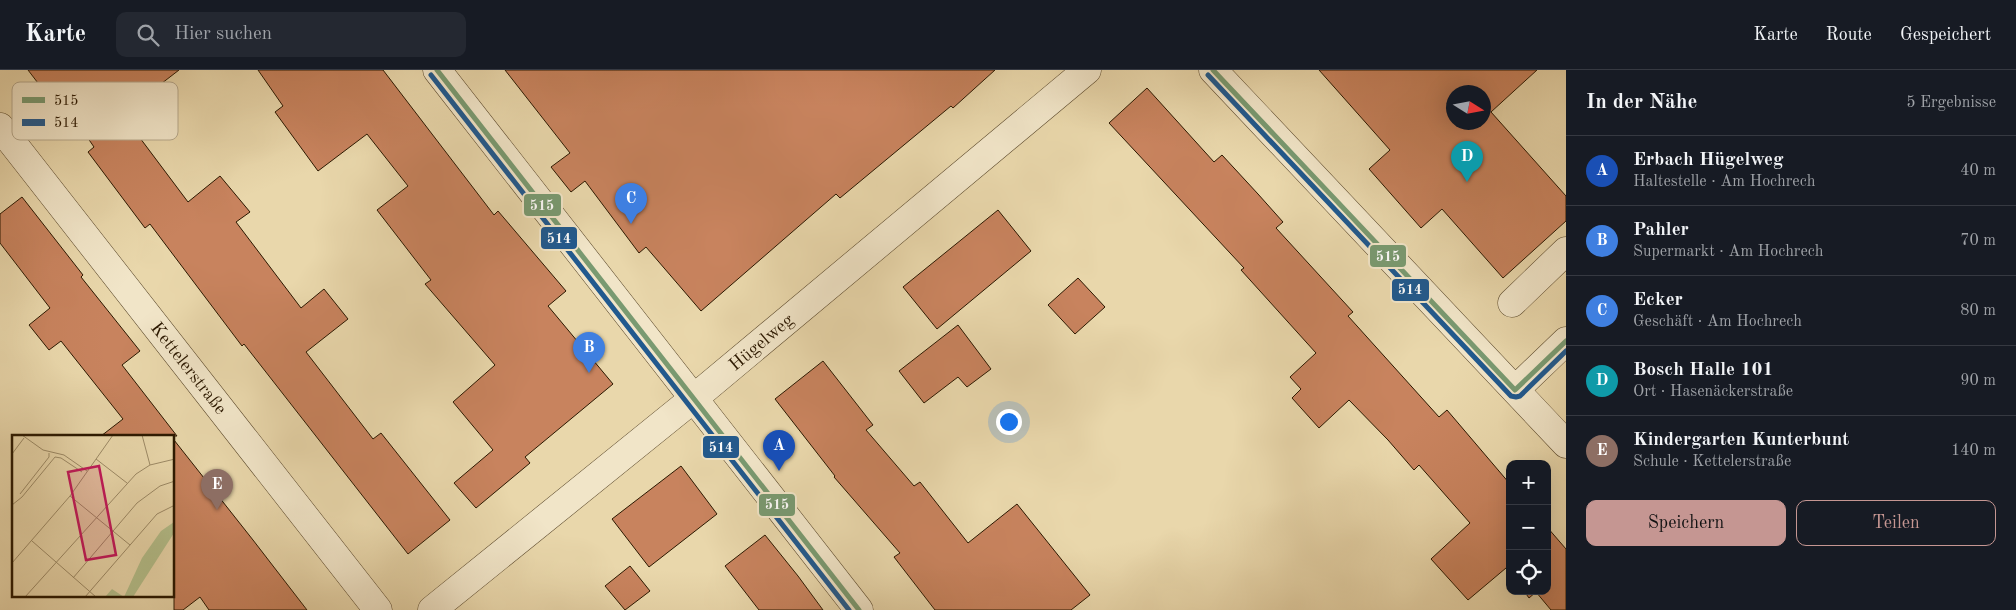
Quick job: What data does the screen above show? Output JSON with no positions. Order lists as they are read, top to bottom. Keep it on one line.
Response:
{"streets":{"street":["Hügelweg","Kettelerstraße"]},"lines":["transit line 515","transit line 514"],"legend":["515","514"],"north":"right","page":{"header":"Karte","search":"Hier suchen","nav":["Karte","Route","Gespeichert"],"heading":["In der Nähe","5 Ergebnisse"],"list":[{"mark":"A","name":"Erbach Hügelweg","note":"Haltestelle · Am Hochrech","value":"40 m"},{"mark":"B","name":"Pahler","note":"Supermarkt · Am Hochrech","value":"70 m"},{"mark":"C","name":"Ecker","note":"Geschäft · Am Hochrech","value":"80 m"},{"mark":"D","name":"Bosch Halle 101","note":"Ort · Hasenäckerstraße","value":"90 m"},{"mark":"E","name":"Kindergarten Kunterbunt","note":"Schule · Kettelerstraße","value":"140 m"}],"pins":["D","C","B","A","E"],"map_buttons":["+","−"],"buttons":["Speichern","Teilen"]}}
